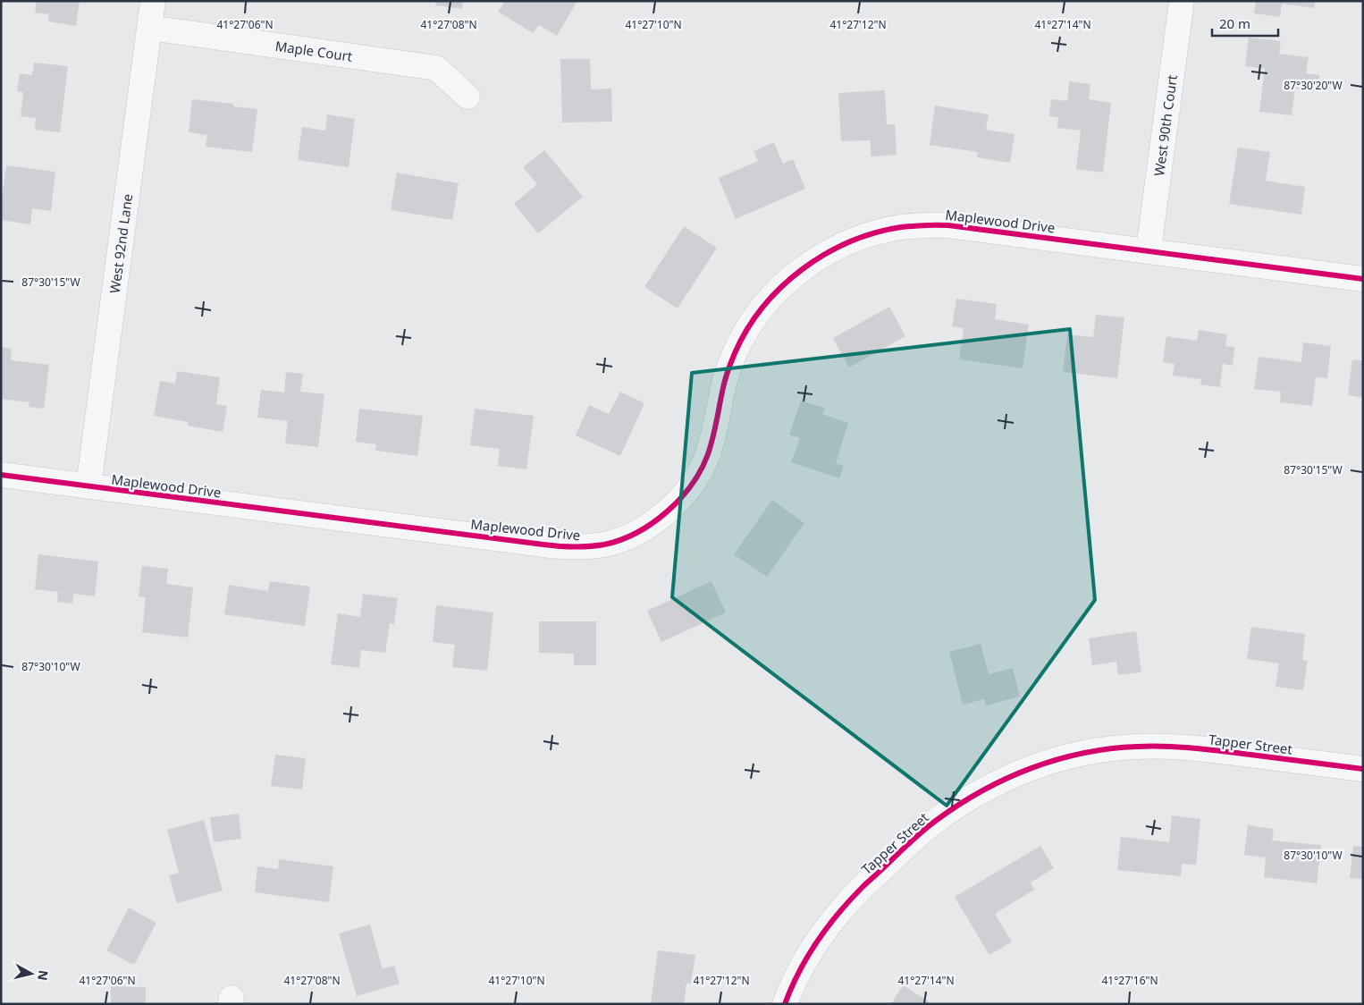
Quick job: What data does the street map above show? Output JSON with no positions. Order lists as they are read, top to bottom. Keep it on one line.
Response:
{"streets":{"street":["Maple Court","West 90th Court","Maplewood Drive","West 92nd Lane","Tapper Street"]},"crossings":[["Maple Court","West 92nd Lane"],["West 90th Court","Maplewood Drive"],["Maplewood Drive","West 92nd Lane"]],"scale_bar":"20 m","north":"right","coordinates":["41°27'06\"N","41°27'08\"N","41°27'10\"N","41°27'12\"N","41°27'14\"N","87°30'20\"W","87°30'15\"W","87°30'10\"W","41°27'16\"N"]}
